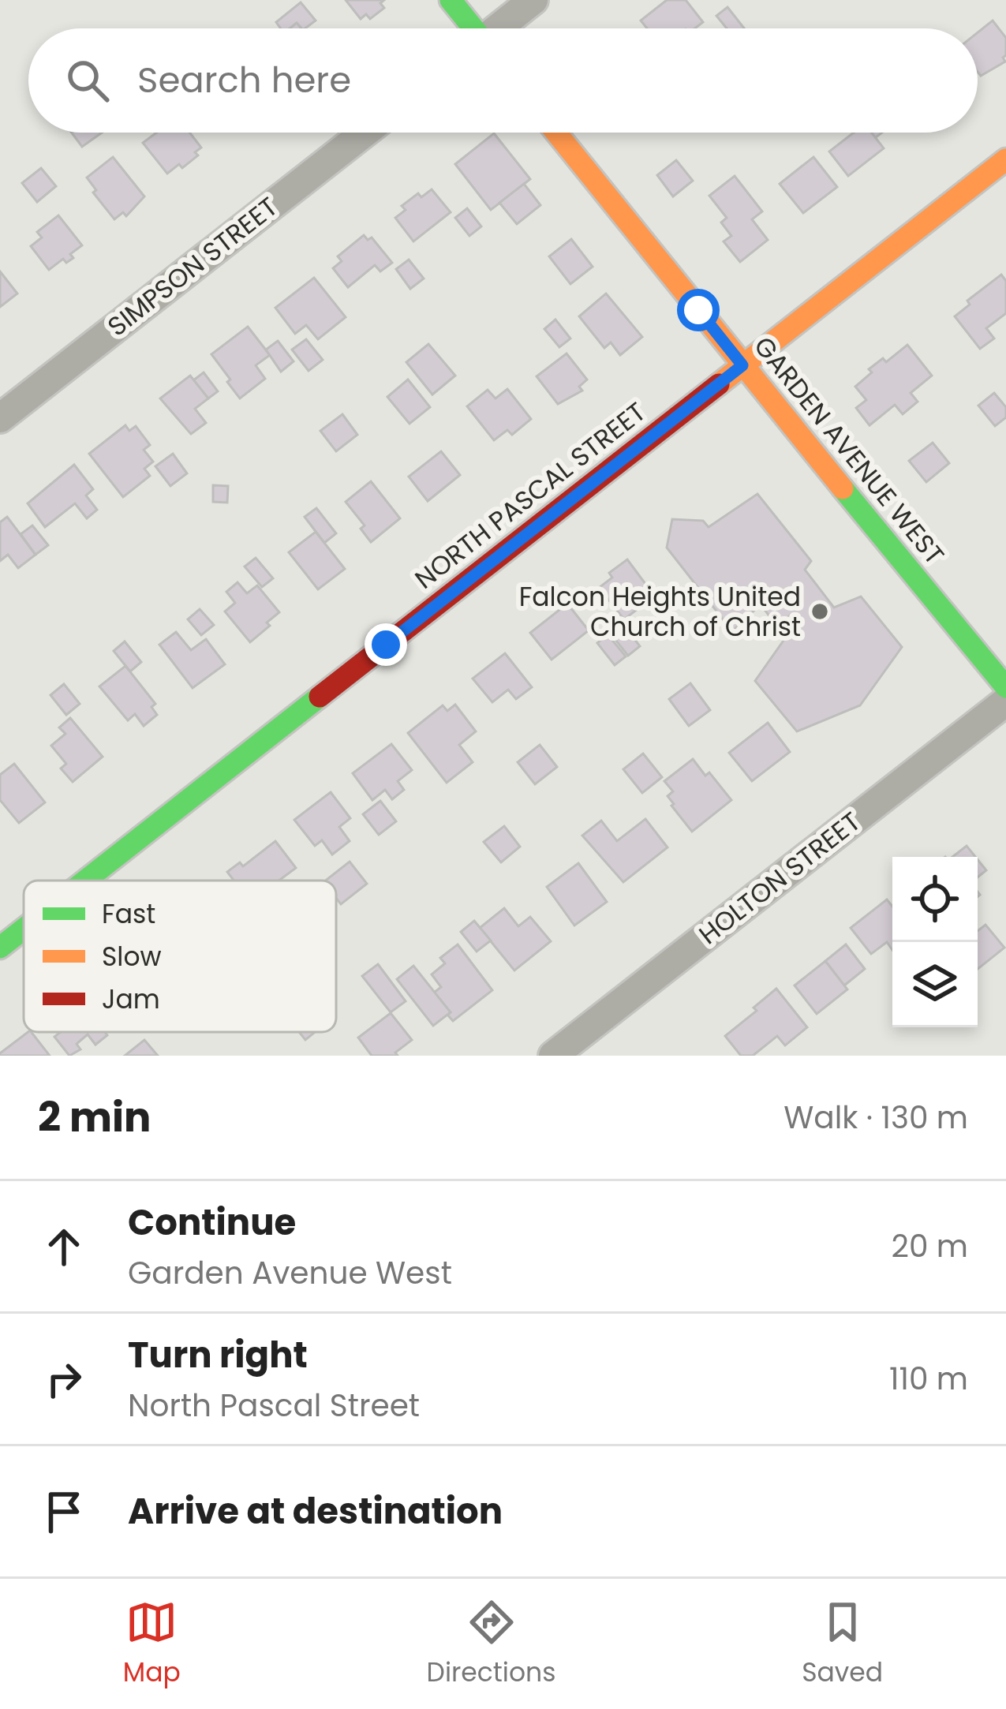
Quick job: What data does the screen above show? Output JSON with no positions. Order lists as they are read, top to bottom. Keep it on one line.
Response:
{"streets":{"street":["SIMPSON STREET","GARDEN AVENUE WEST","NORTH PASCAL STREET","HOLTON STREET"]},"crossings":[["GARDEN AVENUE WEST","NORTH PASCAL STREET"]],"places":["Falcon Heights United Church of Christ"],"legend":["Fast","Slow","Jam"],"page":{"search":"Search here","heading":["2 min","Walk · 130 m"],"list":[["Continue","Garden Avenue West","20 m"],["Turn right","North Pascal Street","110 m"],"Arrive at destination"],"nav":["Map","Directions","Saved"]}}
